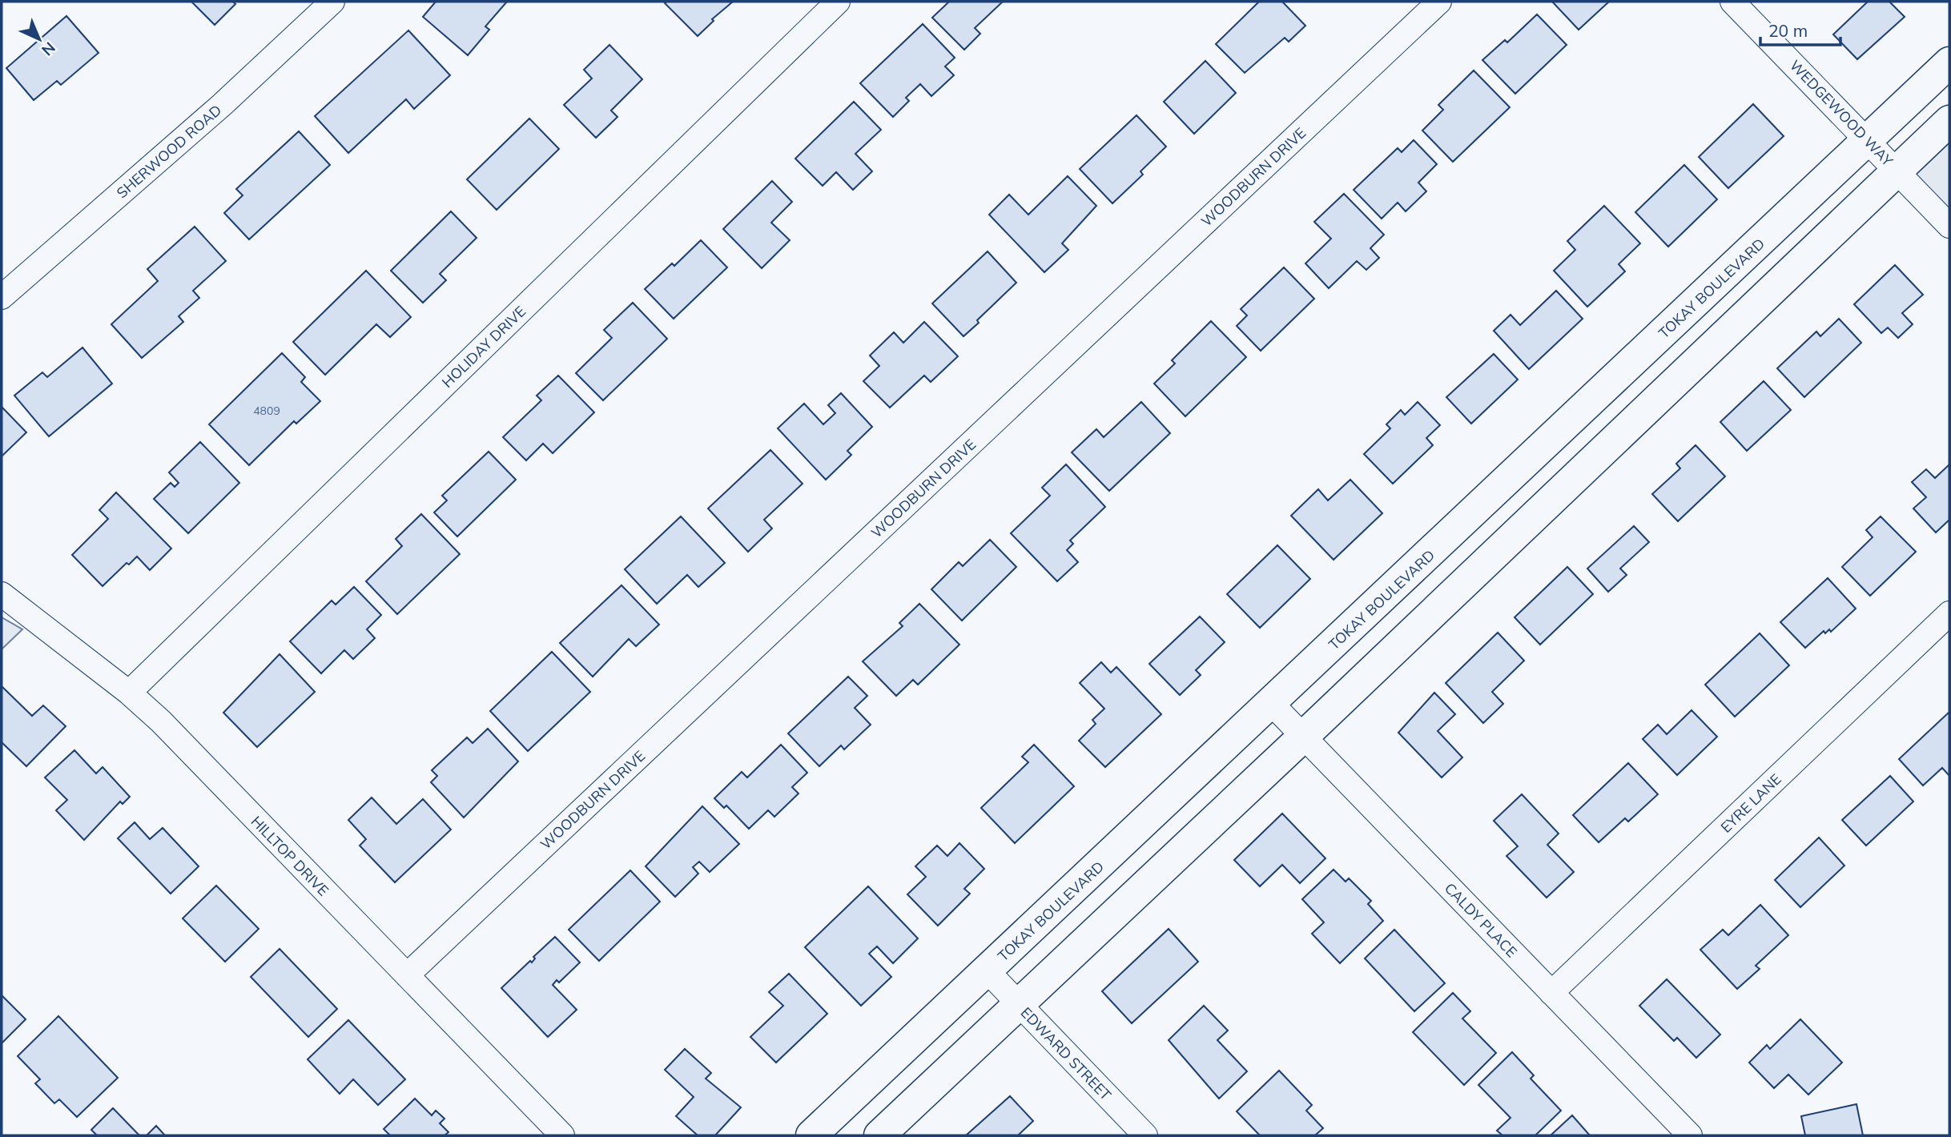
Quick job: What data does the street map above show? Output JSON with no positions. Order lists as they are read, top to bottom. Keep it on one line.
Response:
{"streets":{"street":["WEDGEWOOD WAY","SHERWOOD ROAD","WOODBURN DRIVE","TOKAY BOULEVARD","HOLIDAY DRIVE","EYRE LANE","HILLTOP DRIVE","CALDY PLACE","EDWARD STREET"]},"crossings":[["WEDGEWOOD WAY","TOKAY BOULEVARD"],["WOODBURN DRIVE","HILLTOP DRIVE"],["TOKAY BOULEVARD","CALDY PLACE"],["TOKAY BOULEVARD","EDWARD STREET"],["HOLIDAY DRIVE","HILLTOP DRIVE"],["EYRE LANE","CALDY PLACE"]],"house_numbers":["4809"],"scale_bar":"20 m","north":"bottom right"}
